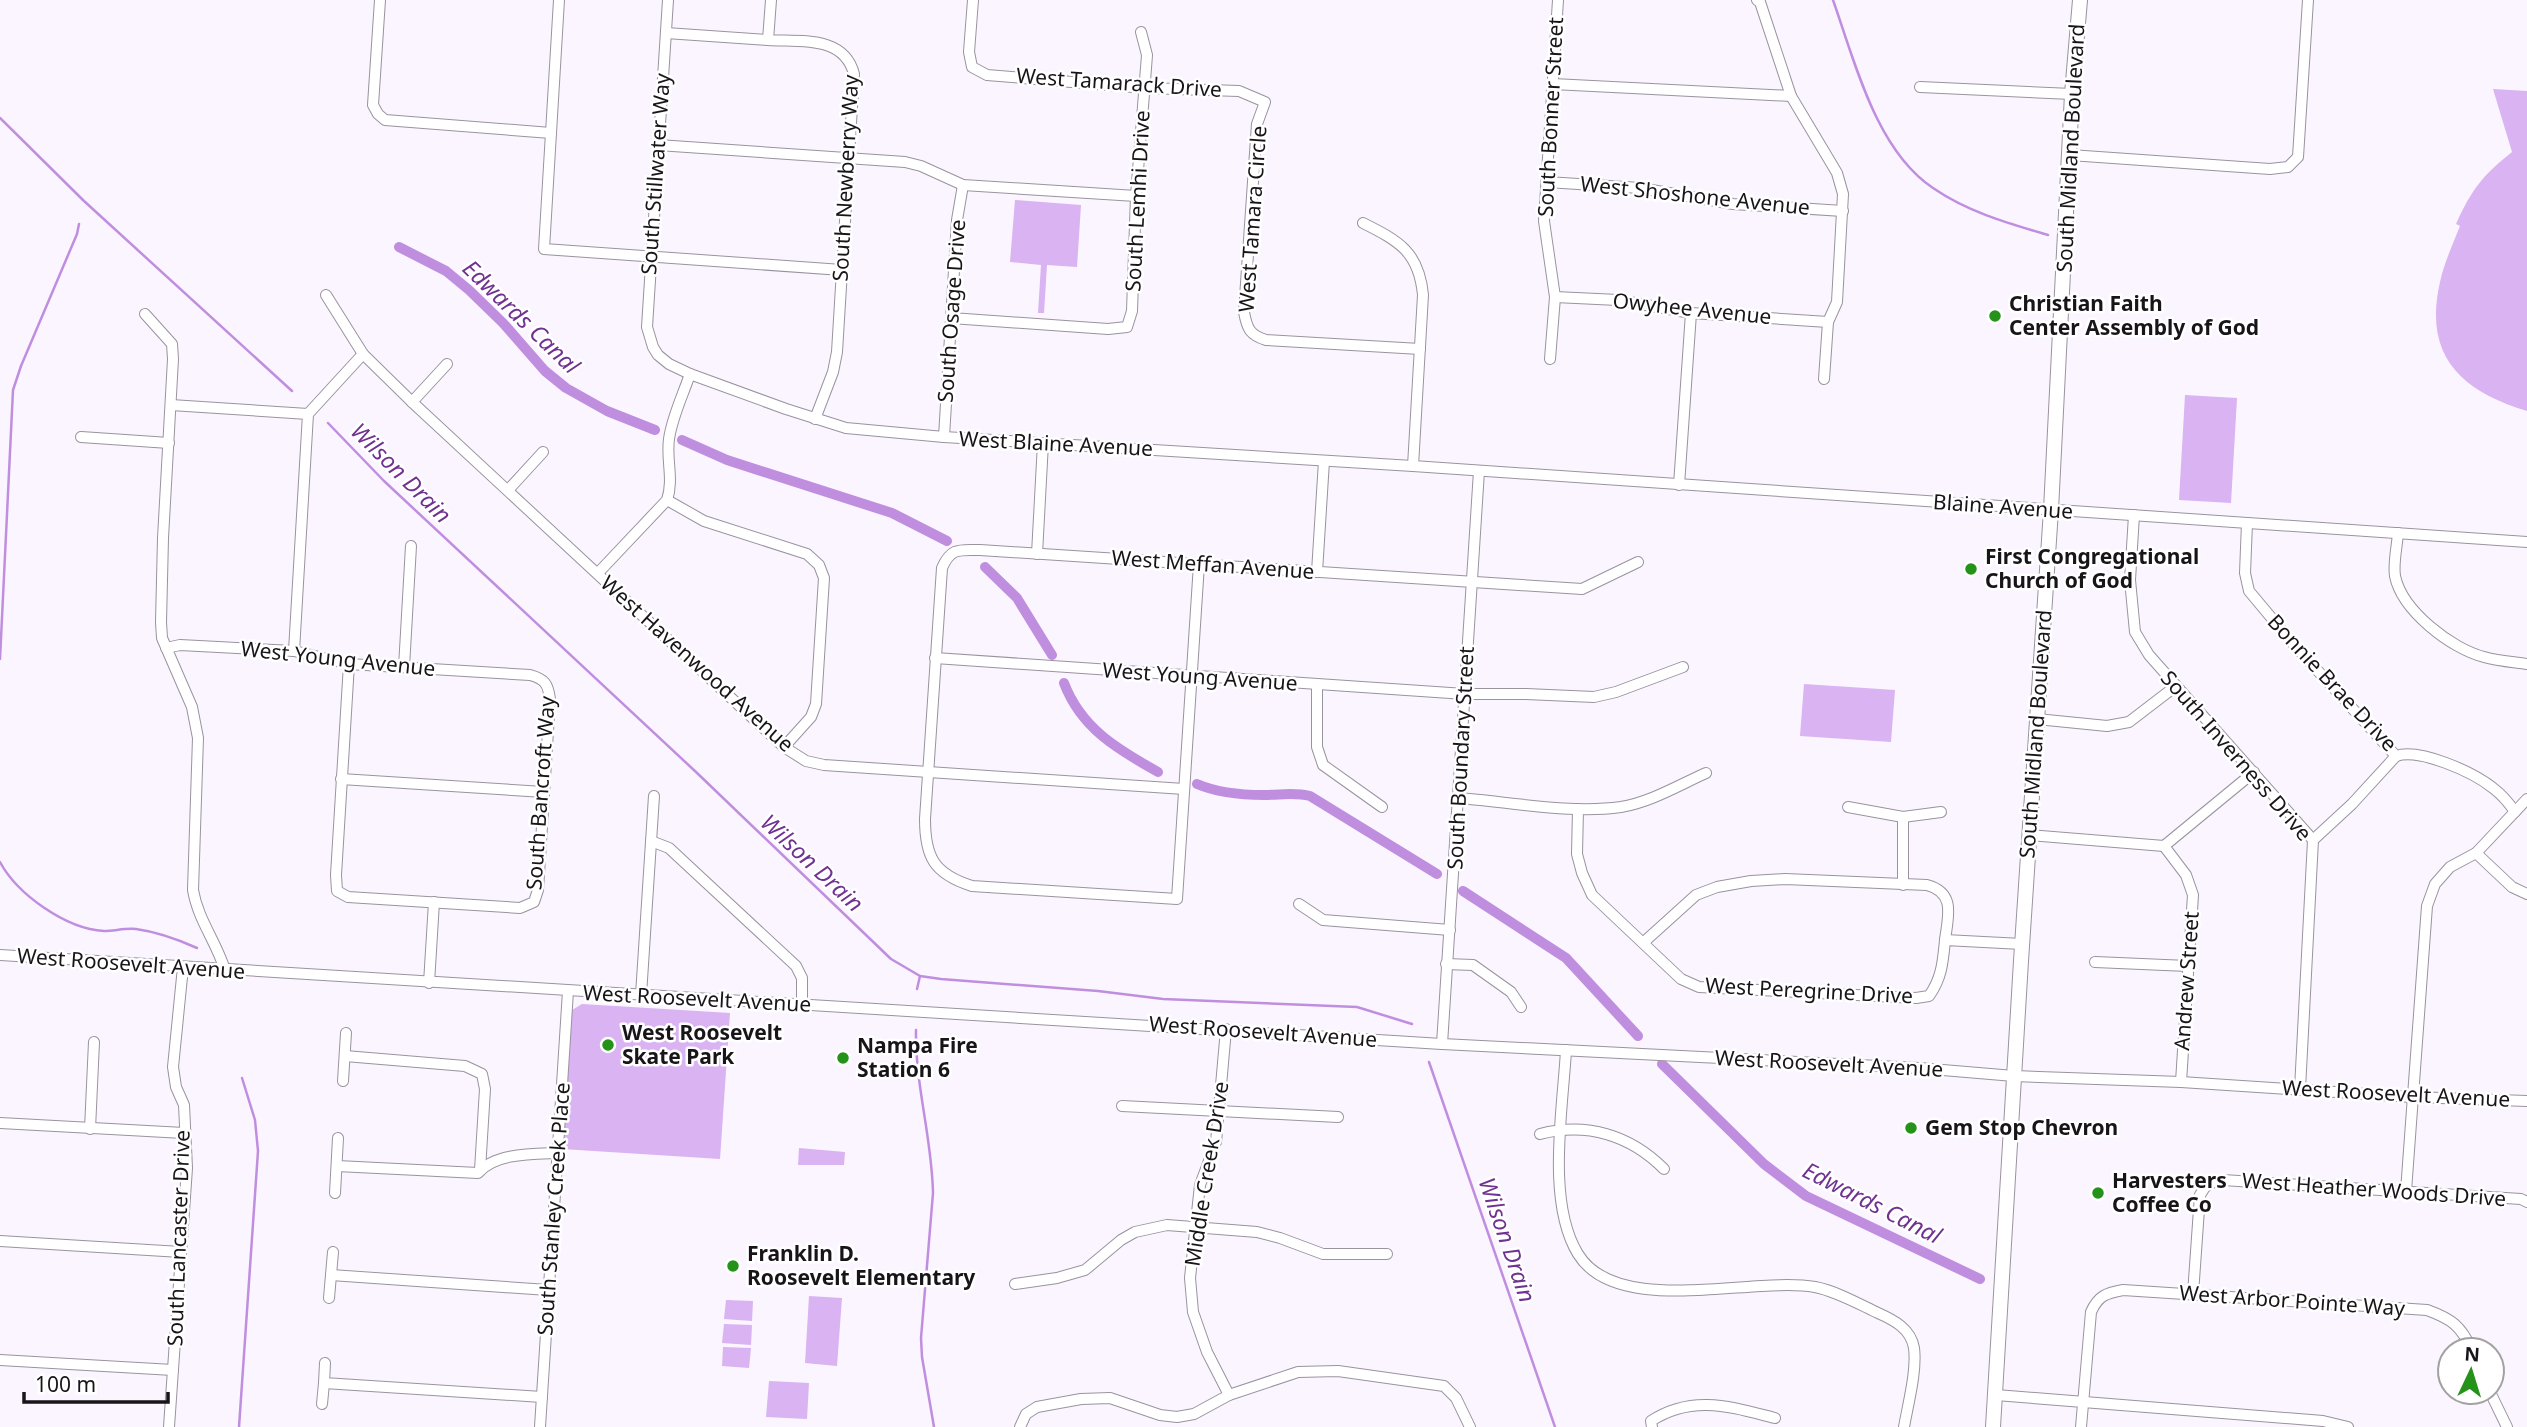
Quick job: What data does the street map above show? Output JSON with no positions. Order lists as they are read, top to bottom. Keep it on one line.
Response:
{"streets":{"main road":["South Midland Boulevard"],"street":["West Tamarack Drive","South Bonner Street","South Stillwater Way","South Newberry Way","West Shoshone Avenue","South Lemhi Drive","West Tamara Circle","Owyhee Avenue","South Osage Drive","West Blaine Avenue","Blaine Avenue","West Meffan Avenue","West Young Avenue","West Havenwood Avenue","Bonnie Brae Drive","South Inverness Drive","South Boundary Street","South Bancroft Way","West Roosevelt Avenue","Andrew Street","West Peregrine Drive","Middle Creek Drive","West Heather Woods Drive","South Stanley Creek Place","South Lancaster Drive","West Arbor Pointe Way"]},"crossings":[["West Tamarack Drive","South Lemhi Drive"],["West Tamarack Drive","West Tamara Circle"],["South Bonner Street","West Shoshone Avenue"],["South Bonner Street","Owyhee Avenue"],["South Midland Boulevard","Blaine Avenue"],["South Midland Boulevard","West Roosevelt Avenue"],["South Stillwater Way","South Newberry Way"],["South Stillwater Way","West Blaine Avenue"],["South Newberry Way","West Blaine Avenue"],["South Lemhi Drive","South Osage Drive"],["South Osage Drive","West Blaine Avenue"],["West Blaine Avenue","Blaine Avenue"],["West Blaine Avenue","South Boundary Street"],["Blaine Avenue","Bonnie Brae Drive"],["Blaine Avenue","South Inverness Drive"],["Blaine Avenue","South Boundary Street"],["West Meffan Avenue","West Young Avenue"],["West Meffan Avenue","South Boundary Street"],["West Young Avenue","South Boundary Street"],["West Young Avenue","South Bancroft Way"],["South Inverness Drive","West Roosevelt Avenue"],["South Boundary Street","West Roosevelt Avenue"],["West Roosevelt Avenue","Andrew Street"],["West Roosevelt Avenue","Middle Creek Drive"],["West Roosevelt Avenue","South Stanley Creek Place"],["West Roosevelt Avenue","South Lancaster Drive"],["West Heather Woods Drive","West Arbor Pointe Way"]],"water":["Edwards Canal","Wilson Drain"],"places":["Christian Faith Center Assembly of God","First Congregational Church of God","West Roosevelt Skate Park","Nampa Fire Station 6","Gem Stop Chevron","Harvesters Coffee Co","Franklin D. Roosevelt Elementary"],"scale_bar":"100 m","north":"top"}
